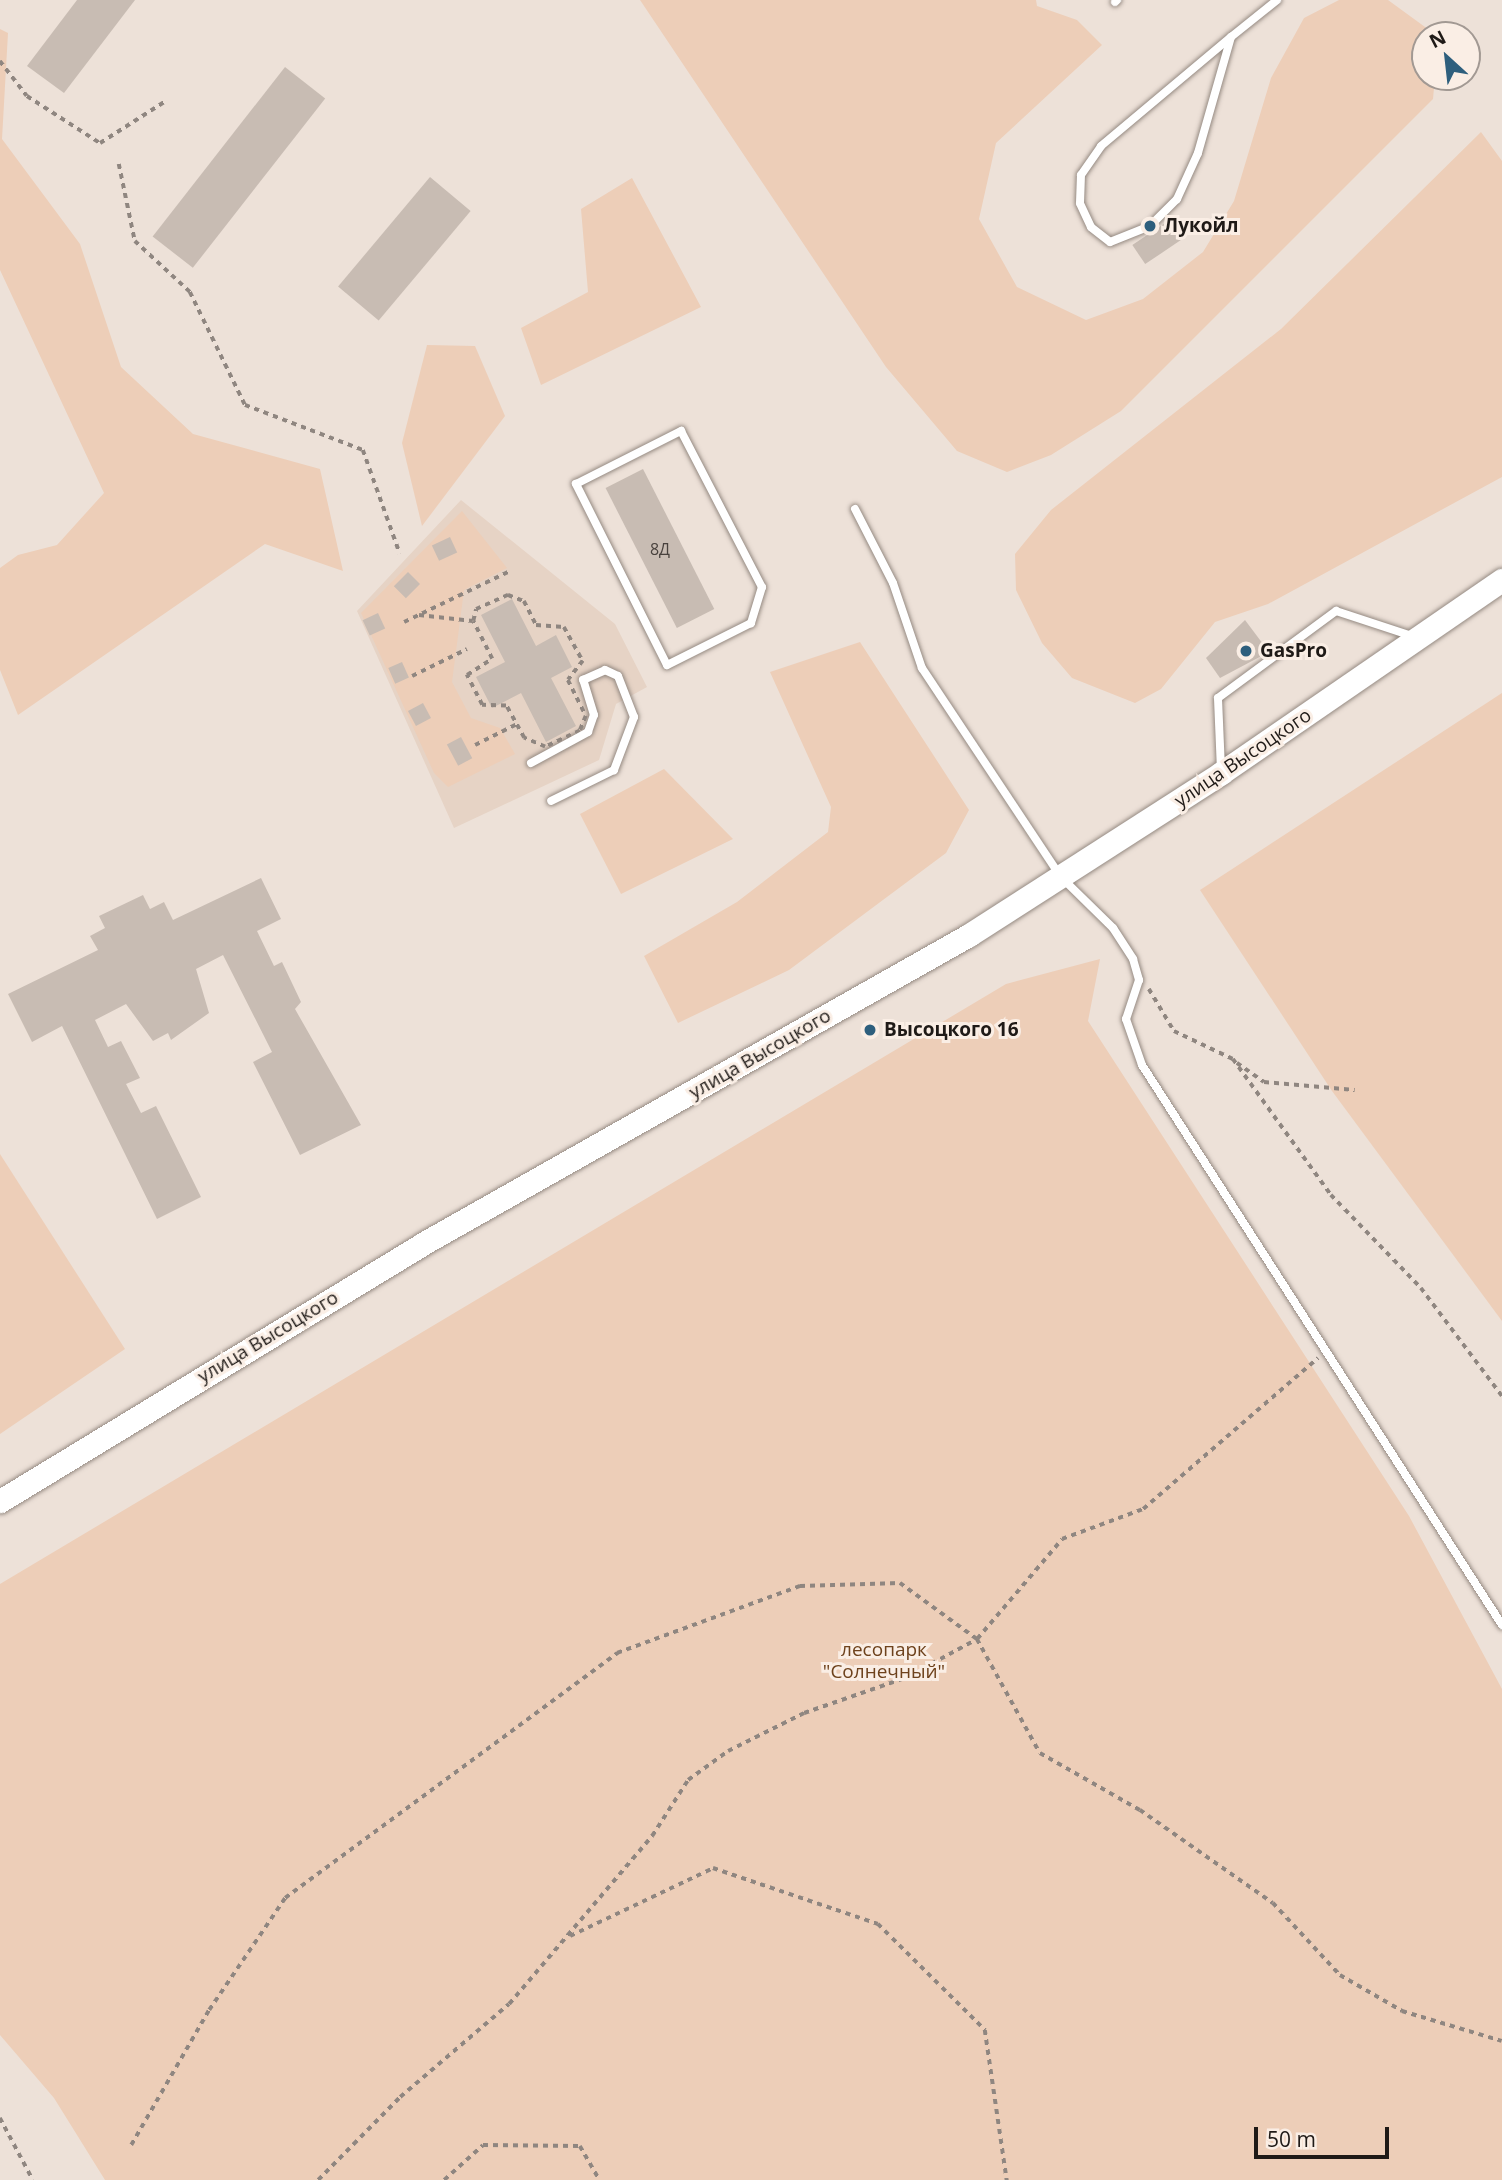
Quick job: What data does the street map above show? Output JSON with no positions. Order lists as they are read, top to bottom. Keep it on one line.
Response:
{"streets":{"main road":["улица Высоцкого"]},"parks":["лесопарк \"Солнечный\""],"places":["Лукойл","GasPro","Высоцкого 16"],"house_numbers":["8Д"],"scale_bar":"50 m","north":"top left"}
